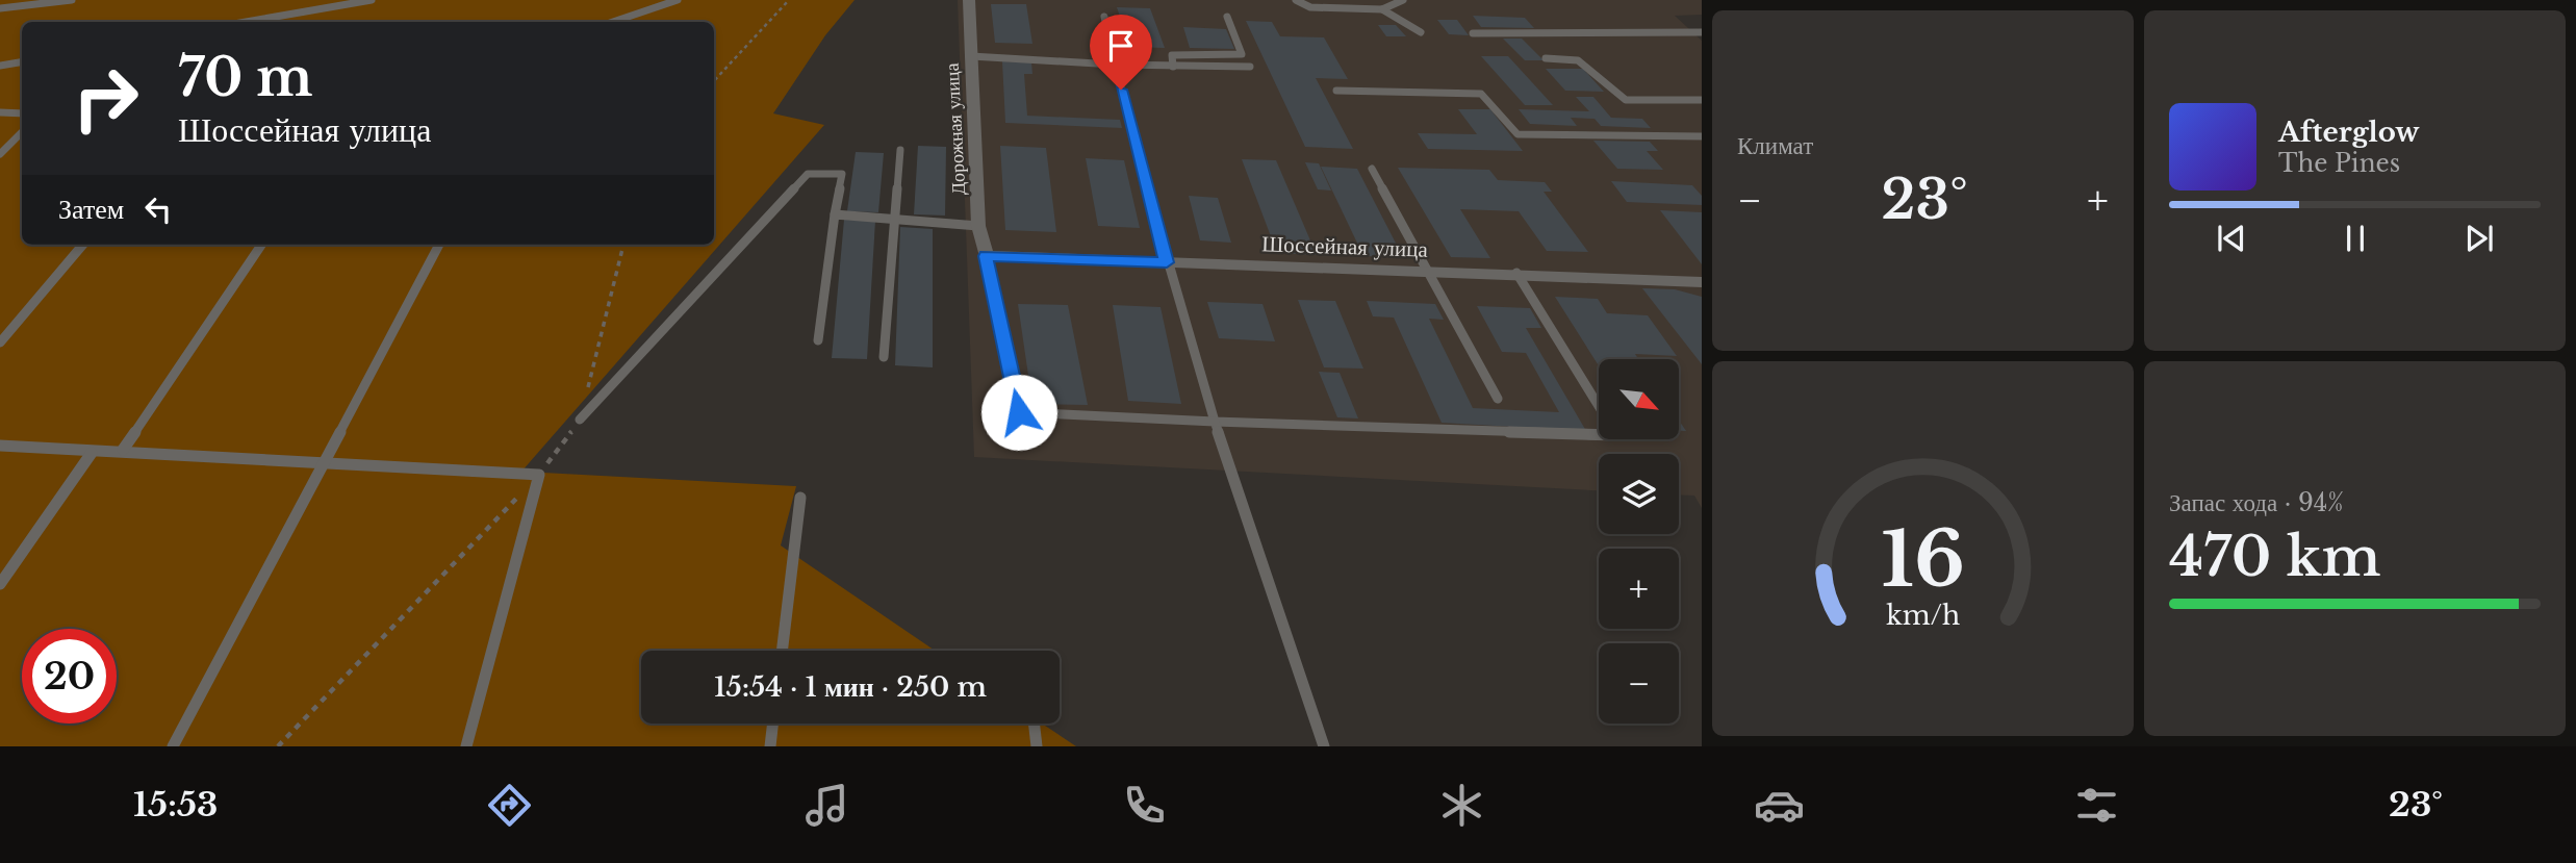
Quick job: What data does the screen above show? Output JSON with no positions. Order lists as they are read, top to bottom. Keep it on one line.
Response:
{"streets":{"street":["Дорожная улица","Шоссейная улица"]},"crossings":[["Дорожная улица","Шоссейная улица"]],"north":"bottom right","page":{"tile":["Климат",["Запас хода · 94%","470 km"]],"turn":["70 m","Шоссейная улица"],"song":["Afterglow","The Pines"],"heat":["−","23°","+"],"then":"Затем","map_buttons":["+","−"],"limit":"20","trip":"15:54 · 1 мин · 250 m","tabs":["15:53","23°"],"gauge":["16","km/h"]}}
